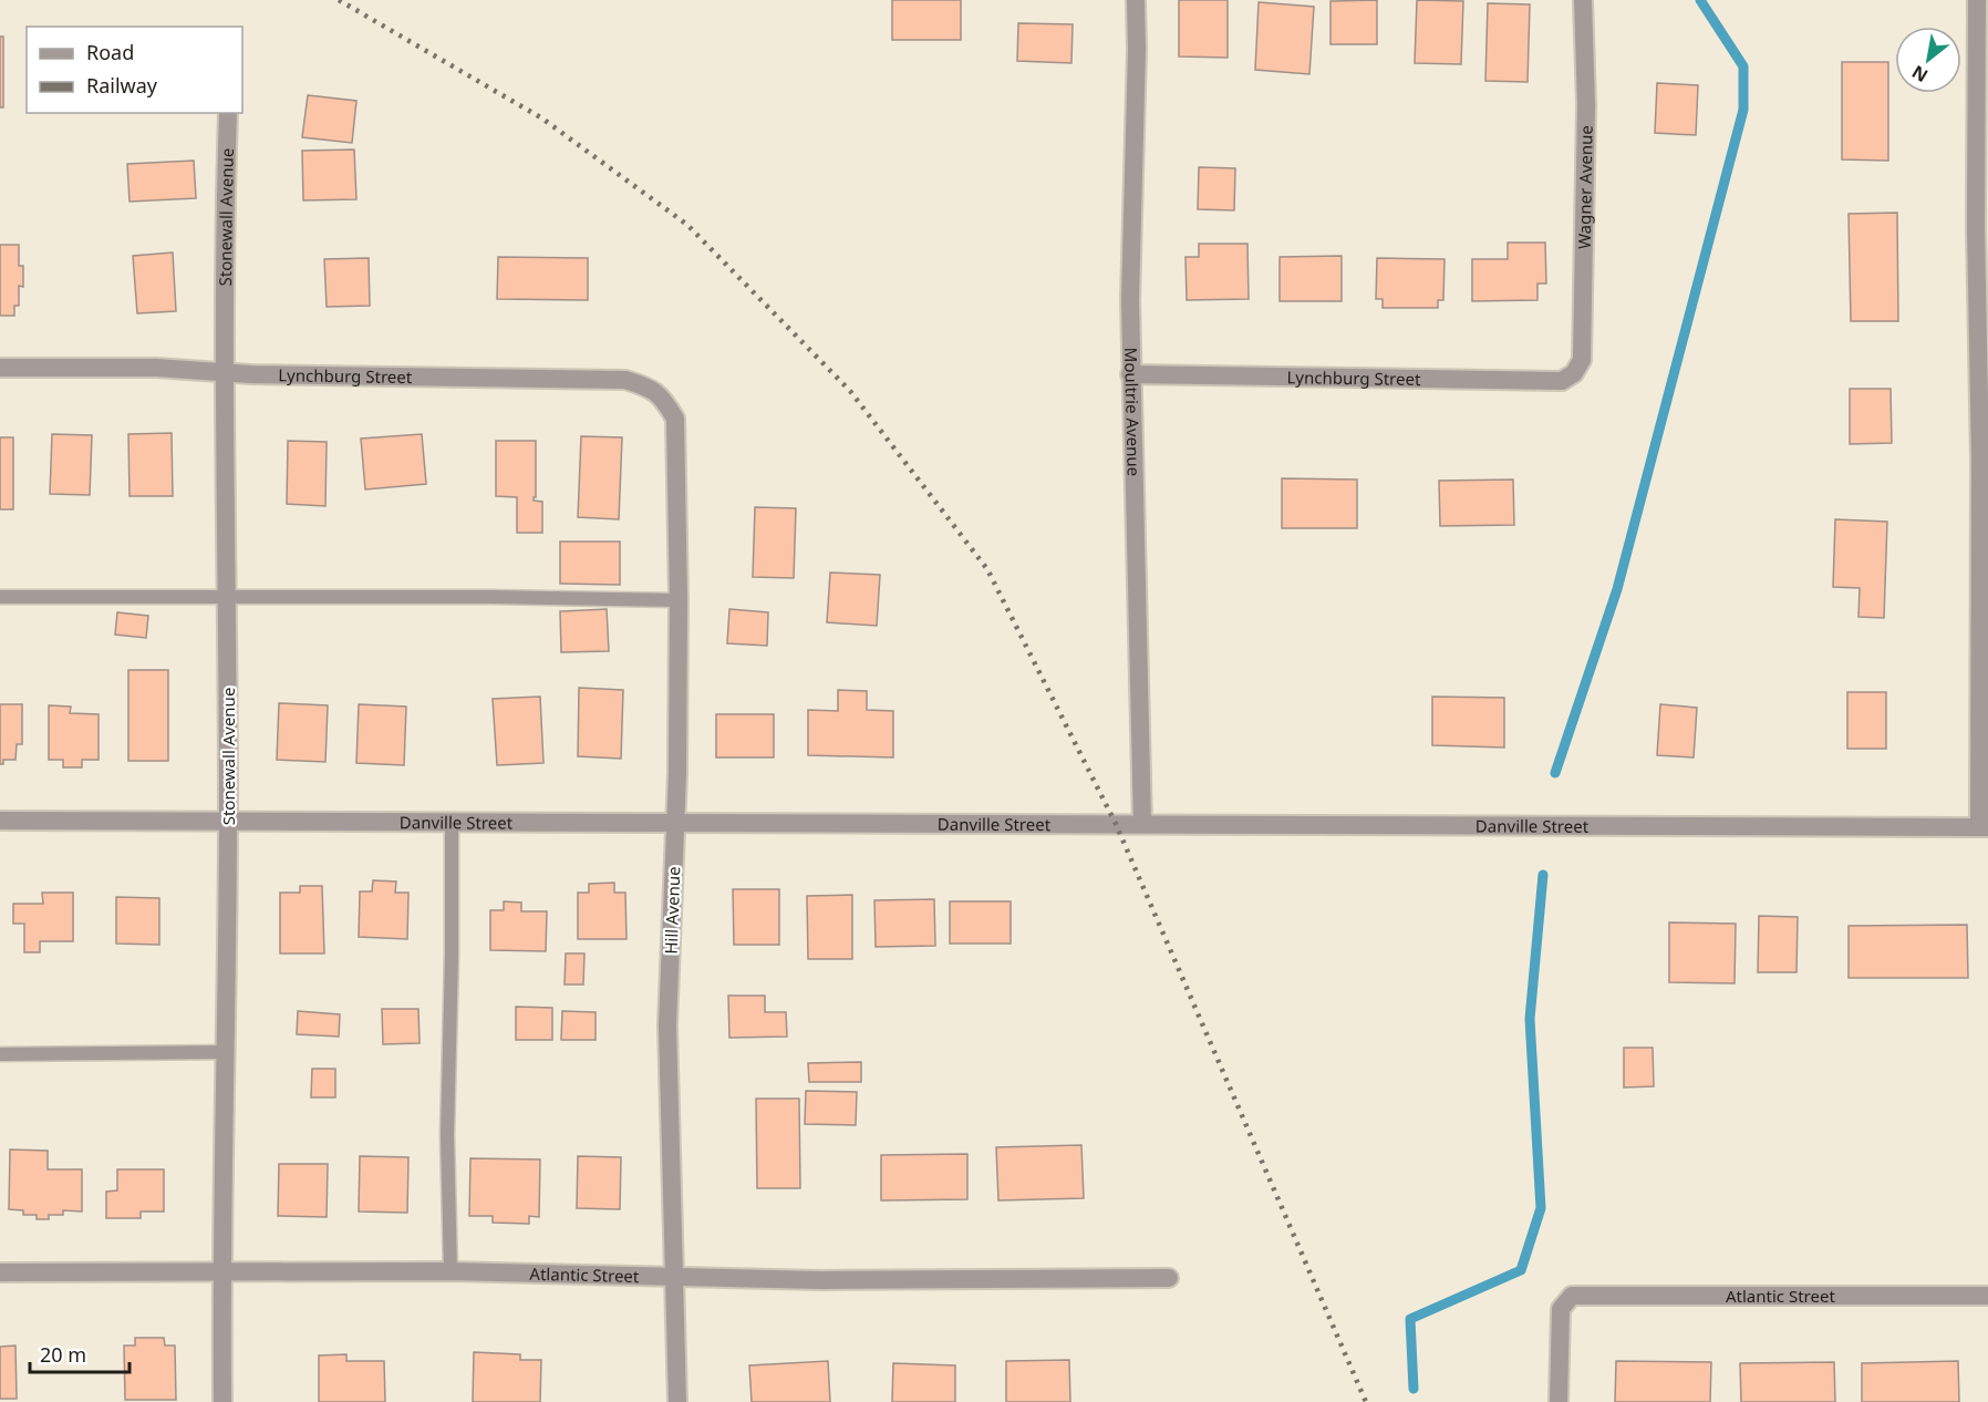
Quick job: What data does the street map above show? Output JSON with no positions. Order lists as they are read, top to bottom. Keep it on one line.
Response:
{"streets":{"street":["Wagner Avenue","Stonewall Avenue","Lynchburg Street","Moultrie Avenue","Danville Street","Hill Avenue","Atlantic Street"]},"crossings":[["Wagner Avenue","Lynchburg Street"],["Stonewall Avenue","Lynchburg Street"],["Stonewall Avenue","Danville Street"],["Stonewall Avenue","Atlantic Street"],["Lynchburg Street","Moultrie Avenue"],["Lynchburg Street","Hill Avenue"],["Moultrie Avenue","Danville Street"],["Danville Street","Hill Avenue"],["Hill Avenue","Atlantic Street"]],"legend":["Road","Railway"],"scale_bar":"20 m","north":"bottom left"}
